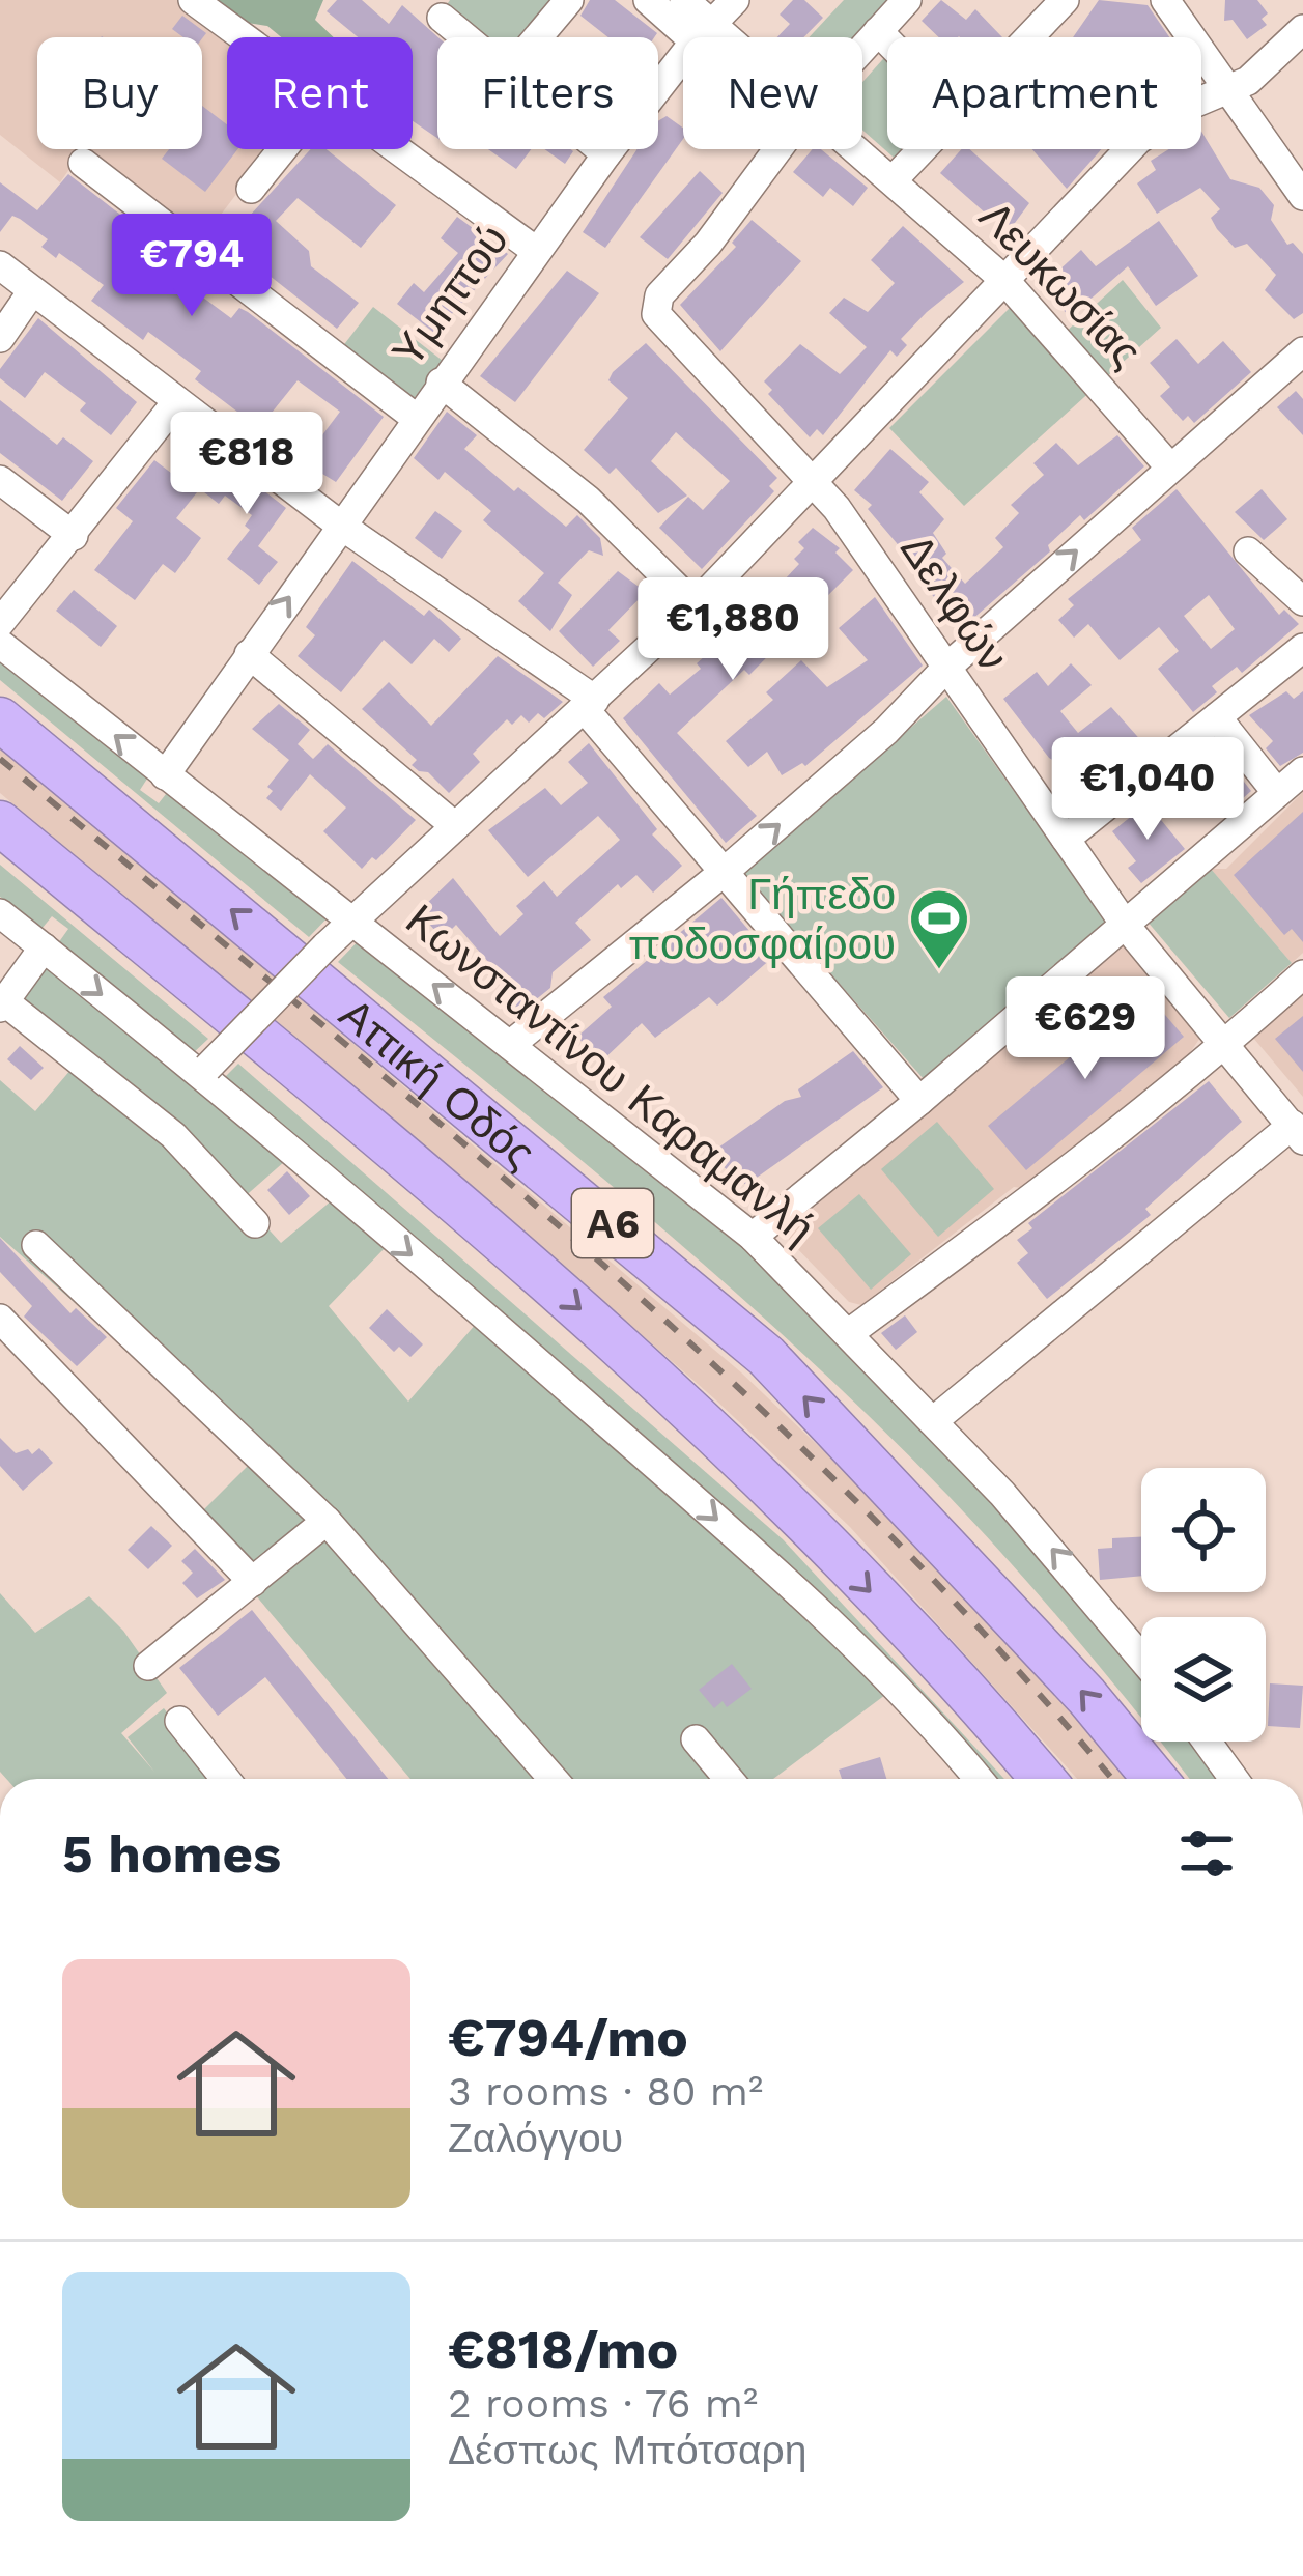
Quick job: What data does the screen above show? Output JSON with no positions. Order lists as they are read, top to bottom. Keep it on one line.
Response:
{"streets":{"highway":["Αττική Οδός","Α6"],"street":["Λευκωσίας","Υμηττού","Δελφών","Κωνσταντίνου Καραμανλή"]},"crossings":[["Λευκωσίας","Υμηττού"],["Υμηττού","Κωνσταντίνου Καραμανλή"]],"places":{"sports":["Γήπεδο ποδοσφαίρου"]},"page":{"chip":["Buy","Rent","Filters","New","Apartment"],"price":["€794","€818","€1,880","€1,040","€629"],"heading":"5 homes","list":[{"name":"€794/mo","note":"3 rooms · 80 m² · Ζαλόγγου"},{"name":"€818/mo","note":"2 rooms · 76 m² · Δέσπως Μπότσαρη"}]}}
